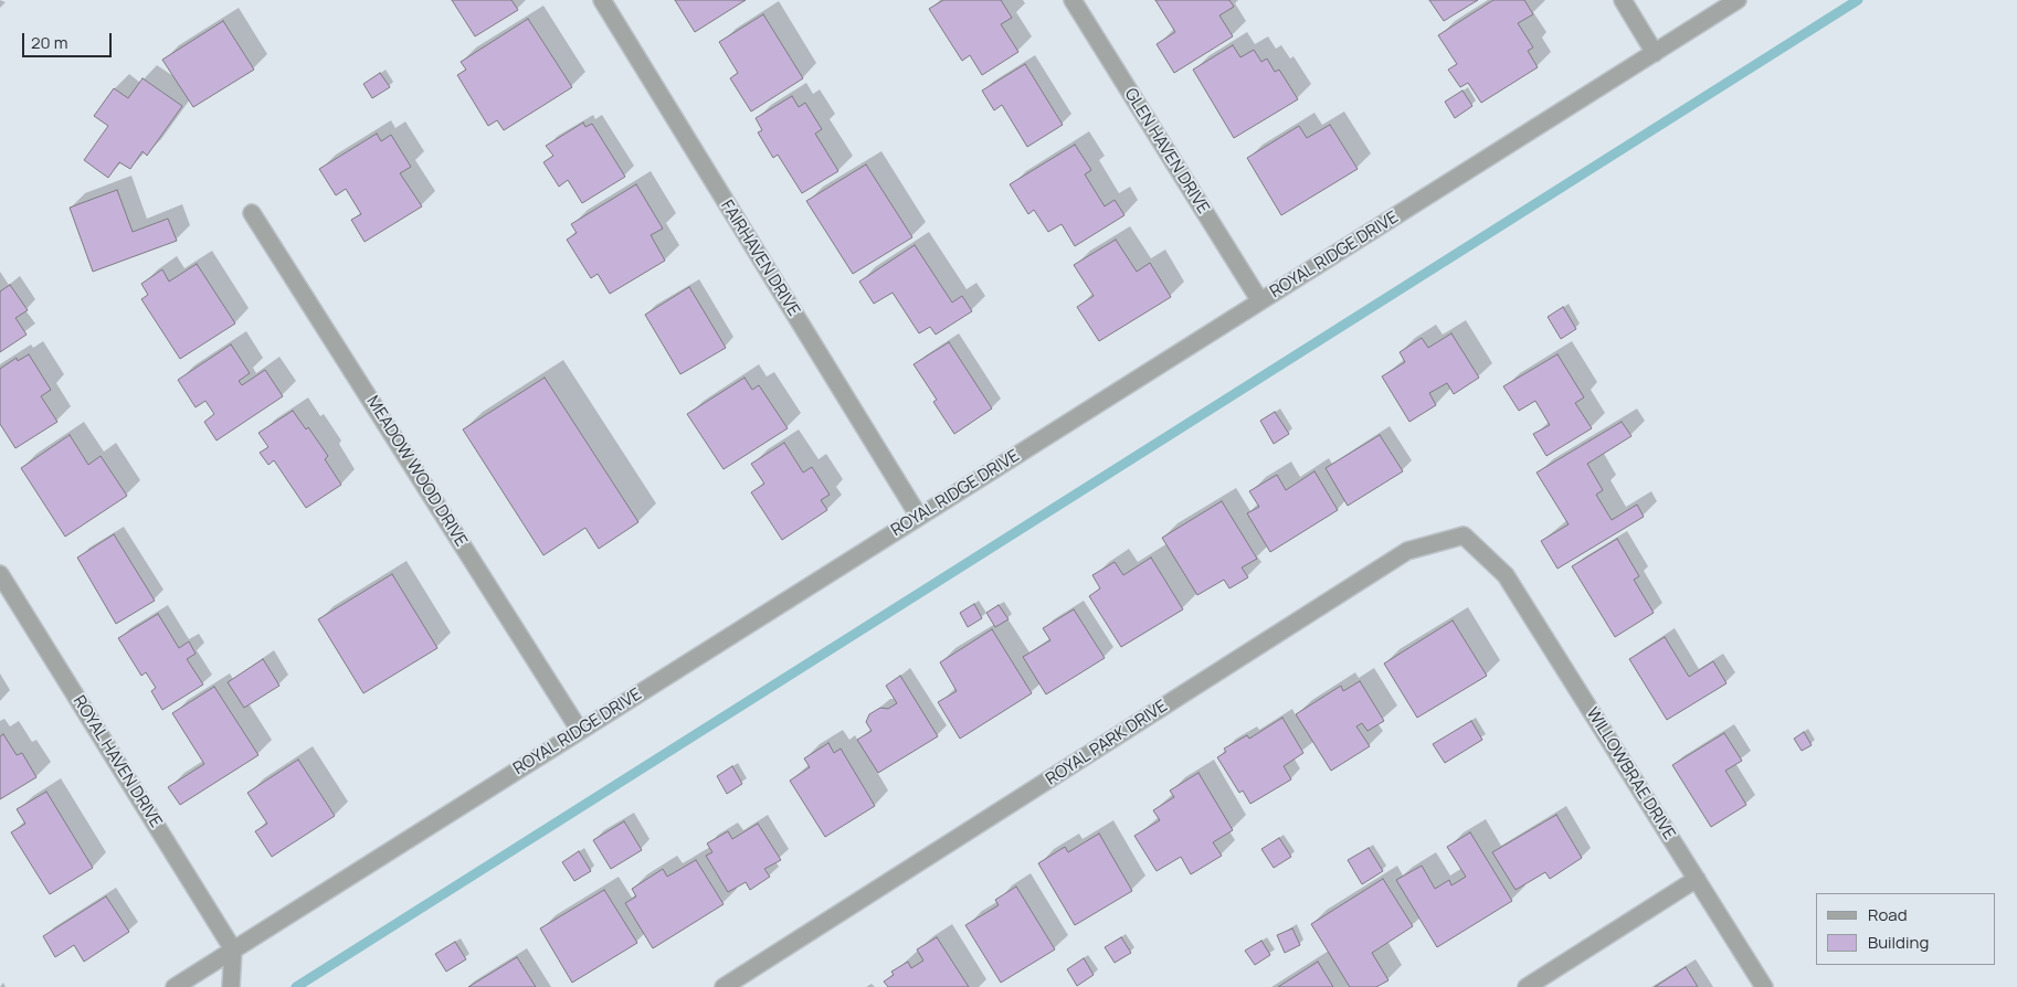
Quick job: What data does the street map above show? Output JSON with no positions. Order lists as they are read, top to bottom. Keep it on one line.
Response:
{"streets":{"street":["GLEN HAVEN DRIVE","ROYAL RIDGE DRIVE","FAIRHAVEN DRIVE","MEADOW WOOD DRIVE","ROYAL PARK DRIVE","ROYAL HAVEN DRIVE","WILLOWBRAE DRIVE"]},"crossings":[["GLEN HAVEN DRIVE","ROYAL RIDGE DRIVE"],["ROYAL RIDGE DRIVE","FAIRHAVEN DRIVE"],["ROYAL RIDGE DRIVE","MEADOW WOOD DRIVE"],["ROYAL RIDGE DRIVE","ROYAL HAVEN DRIVE"],["ROYAL PARK DRIVE","WILLOWBRAE DRIVE"]],"legend":["Road","Building"],"scale_bar":"20 m"}
